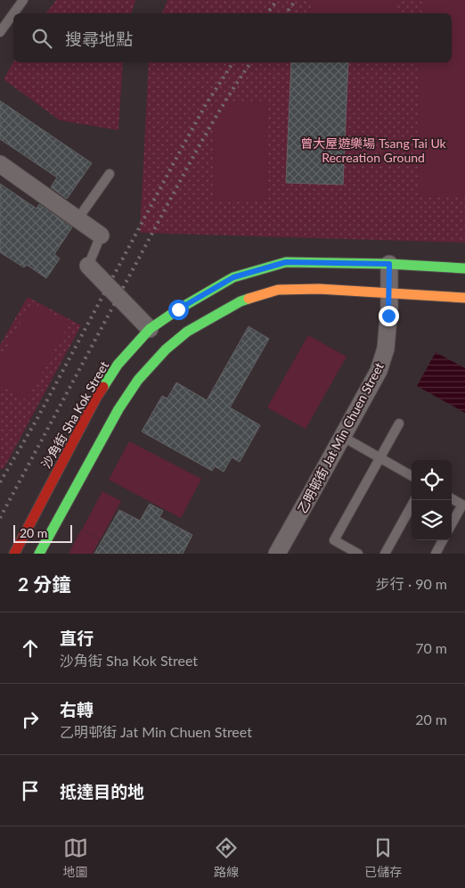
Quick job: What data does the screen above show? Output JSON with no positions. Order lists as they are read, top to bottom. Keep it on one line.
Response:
{"streets":{"main road":["沙角街 Sha Kok Street"],"street":["乙明邨街 Jat Min Chuen Street"]},"crossings":[["沙角街 Sha Kok Street","乙明邨街 Jat Min Chuen Street"]],"parks":["曾大屋遊樂場 Tsang Tai Uk Recreation Ground"],"scale_bar":"20 m","page":{"search":"搜尋地點","scale":"20 m","heading":["2 分鐘","步行 · 90 m"],"list":[["直行","沙角街 Sha Kok Street","70 m"],["右轉","乙明邨街 Jat Min Chuen Street","20 m"],"抵達目的地"],"nav":["地圖","路線","已儲存"]}}
